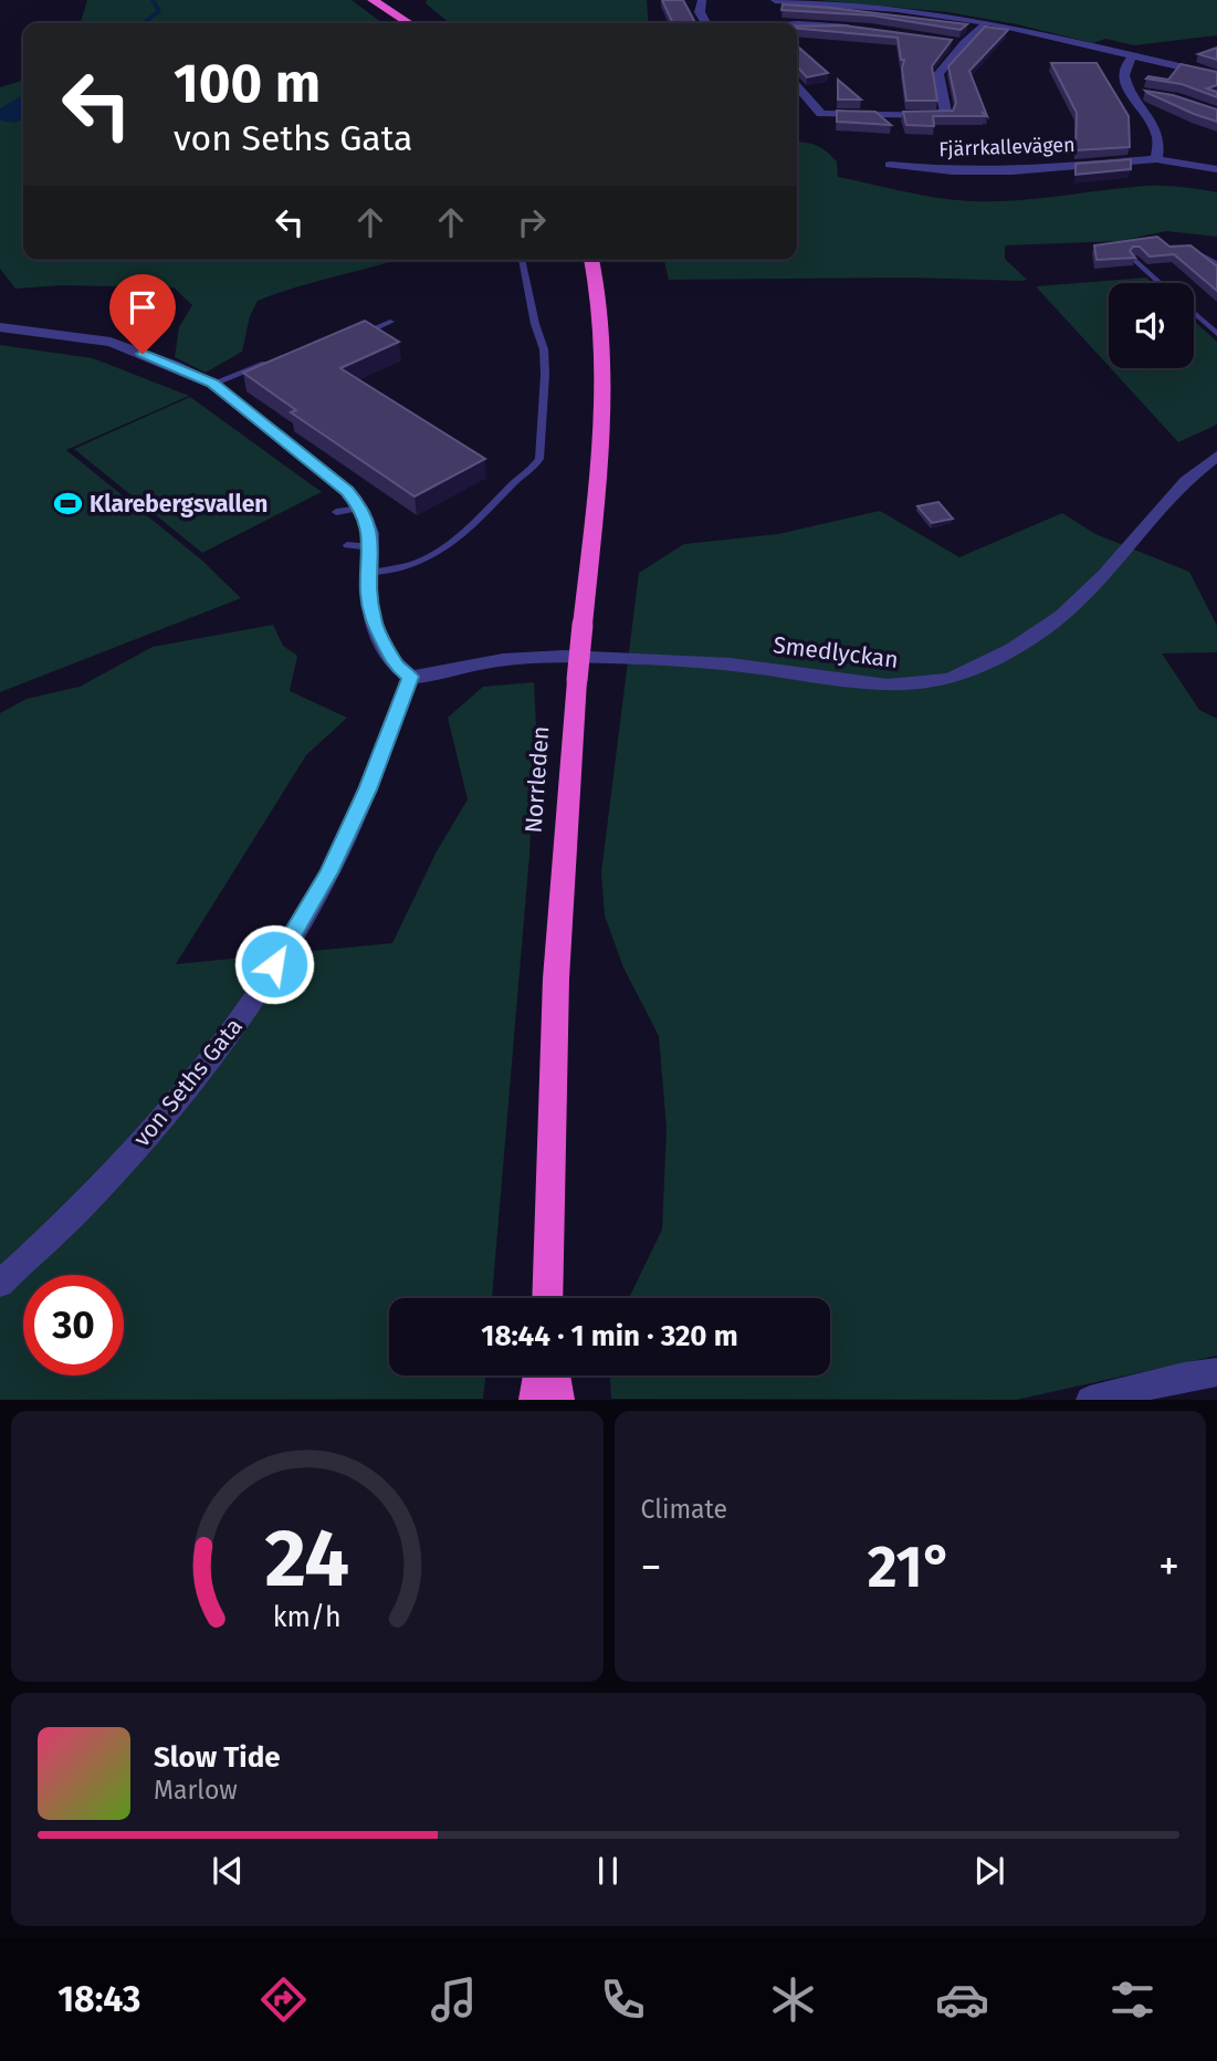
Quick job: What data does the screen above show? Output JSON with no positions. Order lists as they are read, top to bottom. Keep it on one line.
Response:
{"streets":{"highway":["Norrleden"],"street":["Fjärrkallevägen","Smedlyckan","von Seths Gata"]},"crossings":[["Smedlyckan","von Seths Gata"]],"places":{"sports":["Klarebergsvallen"]},"page":{"turn":["100 m","von Seths Gata"],"limit":"30","trip":"18:44 · 1 min · 320 m","tile":"Climate","heat":["−","21°","+"],"song":["Slow Tide","Marlow"],"tabs":"18:43","gauge":["24","km/h"]}}
